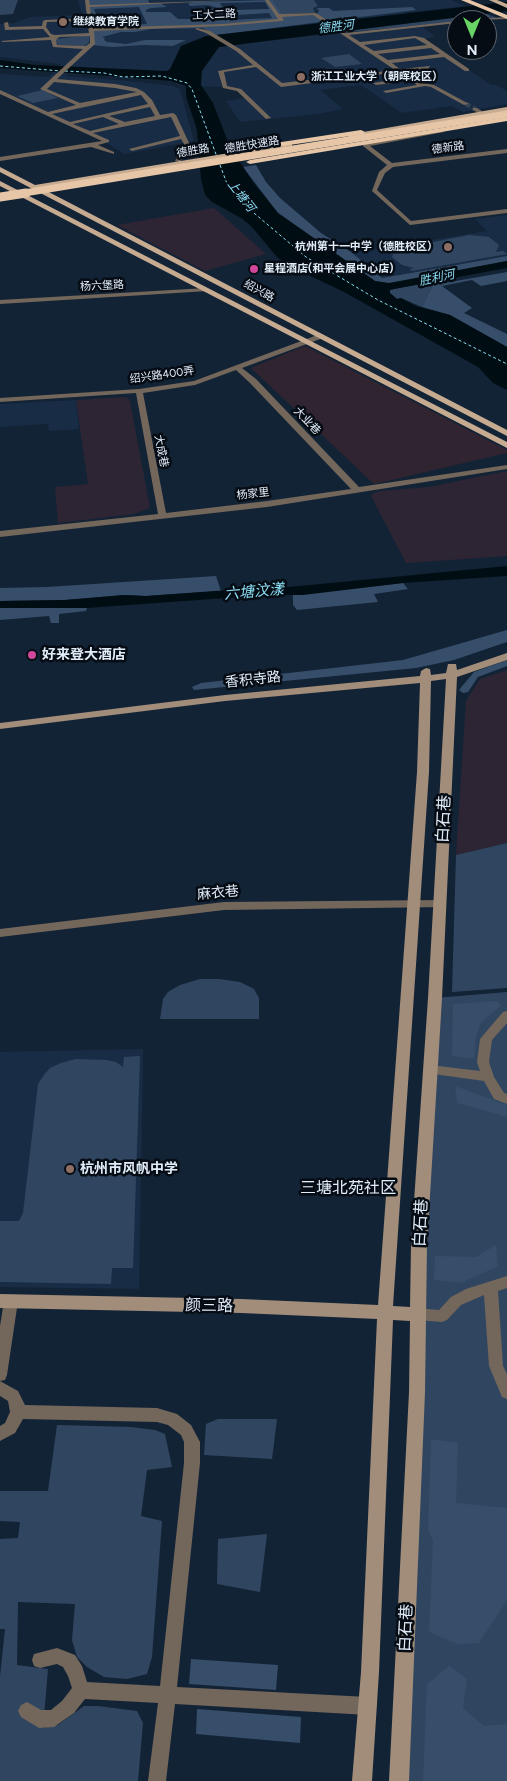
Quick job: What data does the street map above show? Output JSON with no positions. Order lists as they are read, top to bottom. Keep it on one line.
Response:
{"streets":{"highway":["德胜快速路"],"main road":["德胜路","绍兴路","香积寺路","白石巷","颜三路"],"street":["工大二路","德新路","杨六堡路","绍兴路400弄","大业巷","大成巷","杨家里","麻衣巷"]},"crossings":[["德胜快速路","德胜路"],["德胜路","绍兴路"],["杨六堡路","绍兴路"],["绍兴路","绍兴路400弄"],["绍兴路400弄","大业巷"],["绍兴路400弄","大成巷"],["大业巷","杨家里"],["大成巷","杨家里"],["香积寺路","白石巷"],["白石巷","麻衣巷"],["白石巷","颜三路"]],"districts":["三塘北苑社区"],"water":["德胜河","上塘河","胜利河","六塘汶漾"],"places":["继续教育学院","浙江工业大学（朝晖校区）","杭州第十一中学（德胜校区）","星程酒店(和平会展中心店)","好来登大酒店","杭州市风帆中学"],"north":"bottom"}
